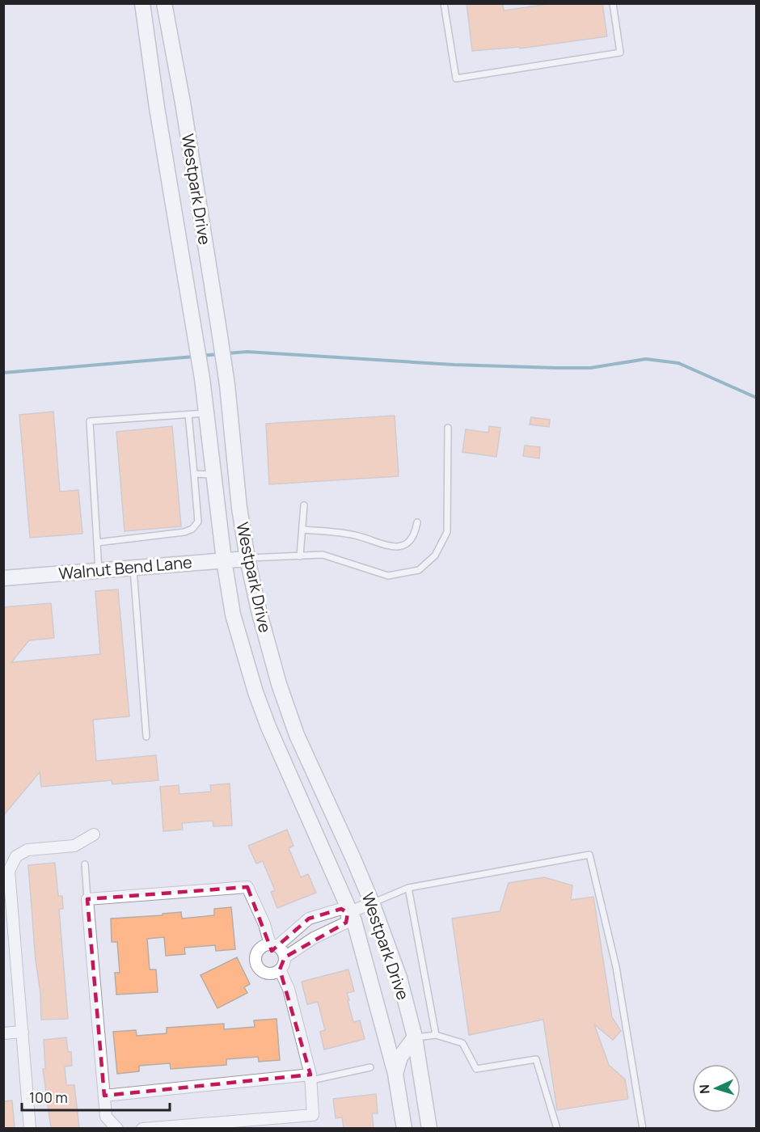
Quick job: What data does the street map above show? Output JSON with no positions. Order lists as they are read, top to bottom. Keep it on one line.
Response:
{"streets":{"main road":["Westpark Drive","Walnut Bend Lane"]},"crossings":[["Westpark Drive","Walnut Bend Lane"]],"scale_bar":"100 m","north":"left"}
